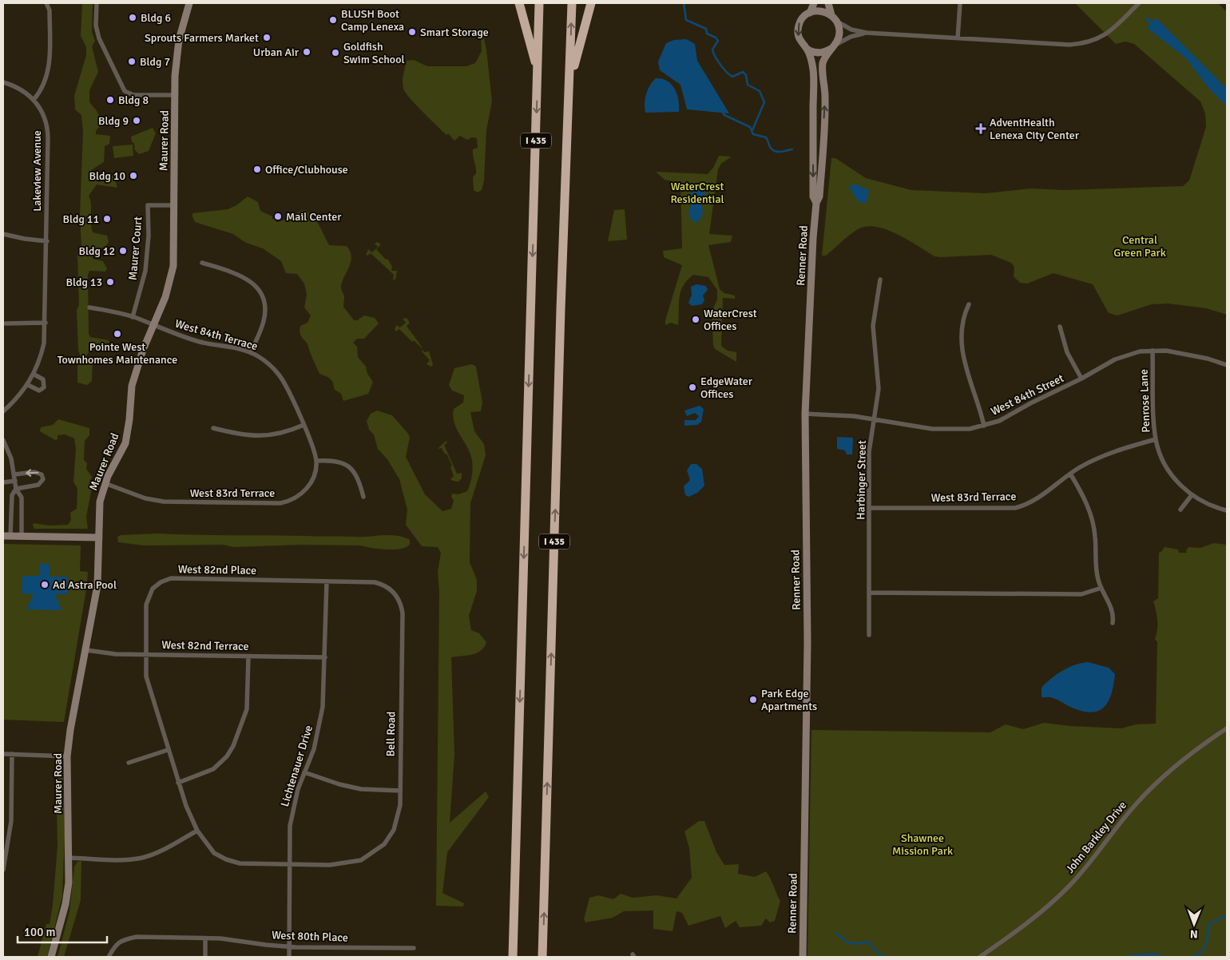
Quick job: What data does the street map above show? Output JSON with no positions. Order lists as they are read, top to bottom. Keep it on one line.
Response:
{"streets":{"highway":["I 435"],"main road":["Maurer Road","Renner Road"],"street":["Lakeview Avenue","Maurer Court","West 84th Terrace","West 84th Street","Penrose Lane","Harbinger Street","West 83rd Terrace","West 82nd Place","West 82nd Terrace","Bell Road","Lichtenauer Drive","John Barkley Drive","West 80th Place"]},"crossings":[["Maurer Road","Maurer Court"],["Maurer Road","West 84th Terrace"],["Maurer Road","West 83rd Terrace"],["Maurer Road","West 82nd Terrace"],["Maurer Court","West 84th Terrace"],["Renner Road","West 84th Street"],["West 84th Street","Penrose Lane"],["West 84th Street","Harbinger Street"],["Penrose Lane","West 83rd Terrace"],["Harbinger Street","West 83rd Terrace"],["West 82nd Place","West 82nd Terrace"],["West 82nd Place","Bell Road"],["West 82nd Place","Lichtenauer Drive"],["West 82nd Terrace","Lichtenauer Drive"],["Bell Road","Lichtenauer Drive"],["Lichtenauer Drive","West 80th Place"]],"parks":["WaterCrest Residential","Central Green Park","Shawnee Mission Park"],"places":{"other":["Bldg 6","BLUSH Boot Camp Lenexa","Smart Storage","Sprouts Farmers Market","Urban Air","Goldfish Swim School","Bldg 7","Bldg 8","Bldg 9","Office/Clubhouse","Bldg 10","Mail Center","Bldg 11","Bldg 12","Bldg 13","WaterCrest Offices","Pointe West Townhomes Maintenance","EdgeWater Offices","Ad Astra Pool","Park Edge Apartments"],"health":["AdventHealth Lenexa City Center"]},"scale_bar":"100 m","north":"bottom"}
